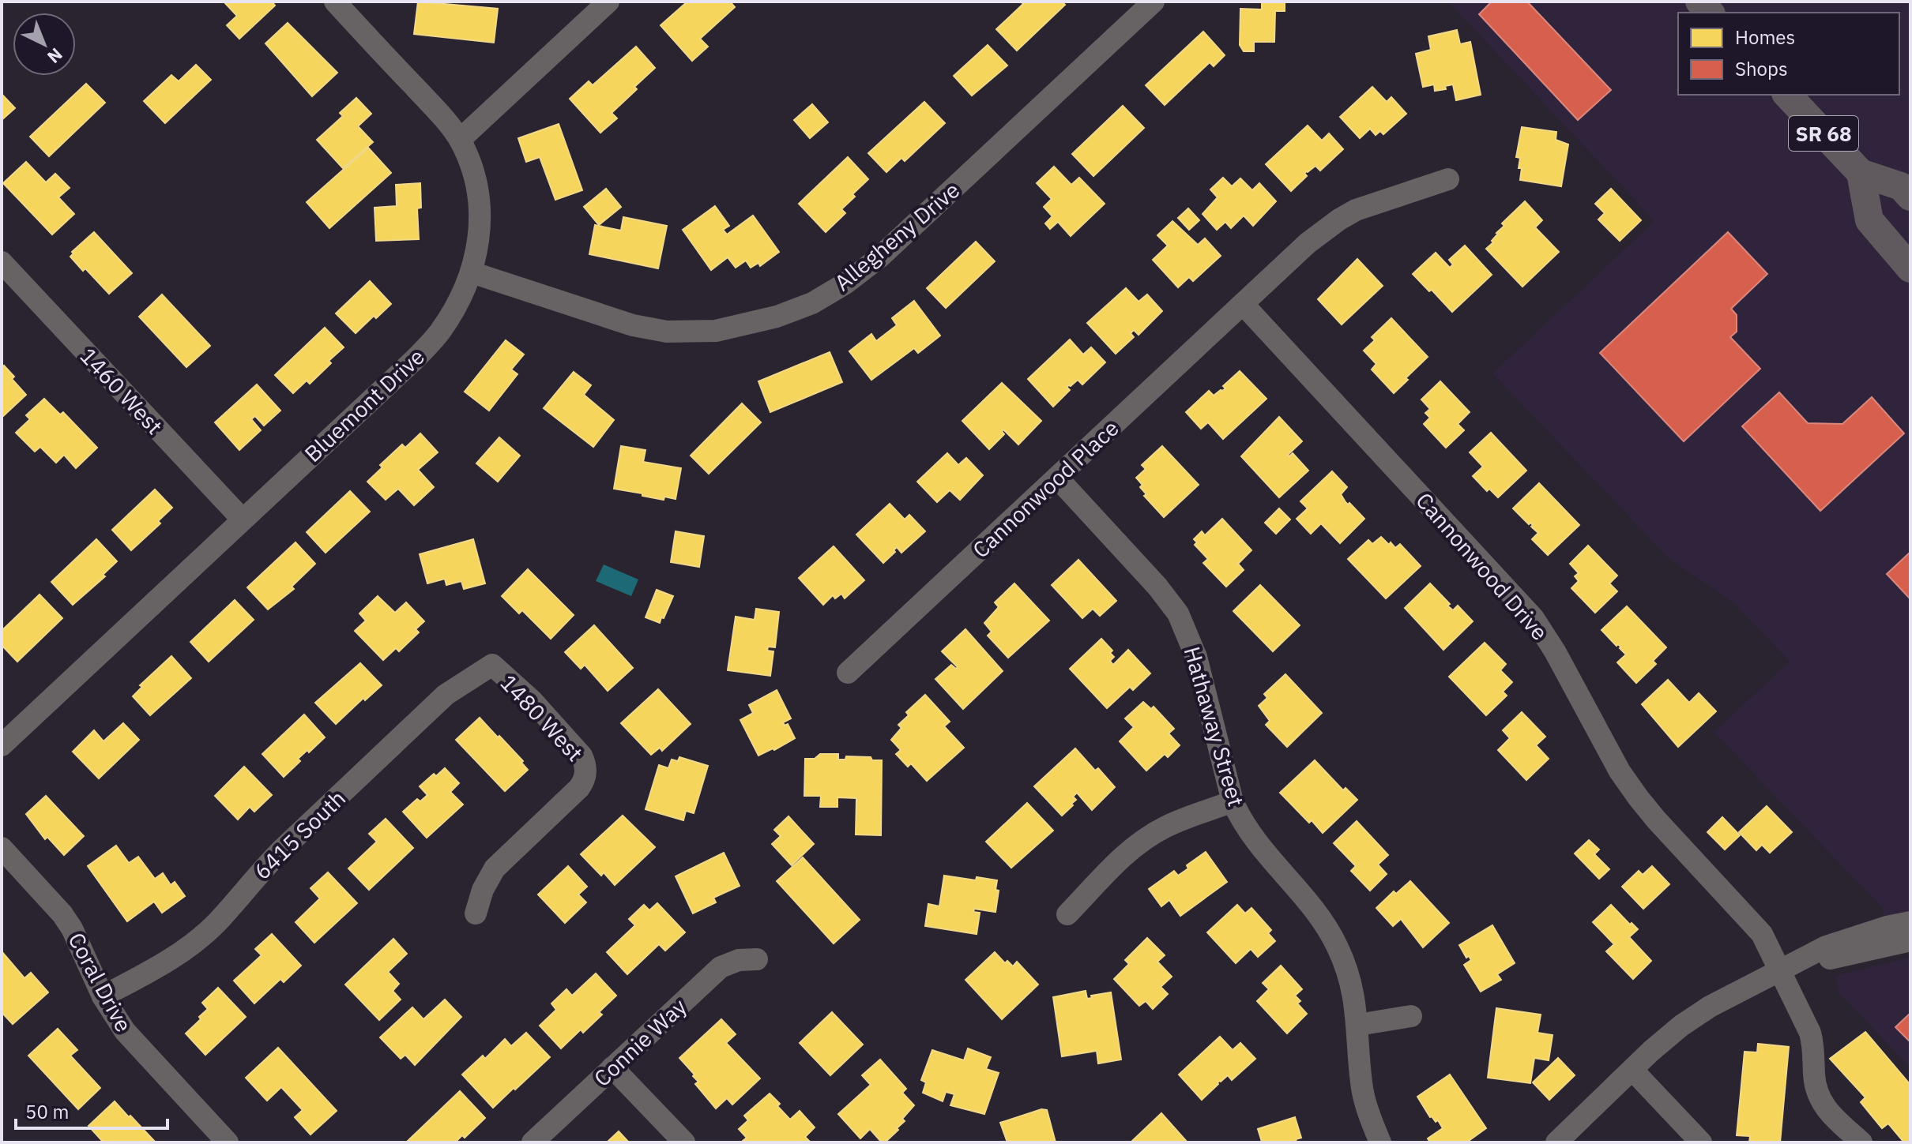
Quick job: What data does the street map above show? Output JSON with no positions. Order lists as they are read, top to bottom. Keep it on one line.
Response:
{"streets":{"main road":["SR 68"],"street":["Allegheny Drive","1460 West","Bluemont Drive","Cannonwood Place","Cannonwood Drive","1480 West","Hathaway Street","6415 South","Coral Drive","Connie Way"]},"crossings":[["Allegheny Drive","Bluemont Drive"],["1460 West","Bluemont Drive"],["Cannonwood Place","Cannonwood Drive"],["Cannonwood Place","Hathaway Street"],["1480 West","6415 South"],["6415 South","Coral Drive"]],"legend":["Homes","Shops"],"scale_bar":"50 m","north":"bottom right"}
